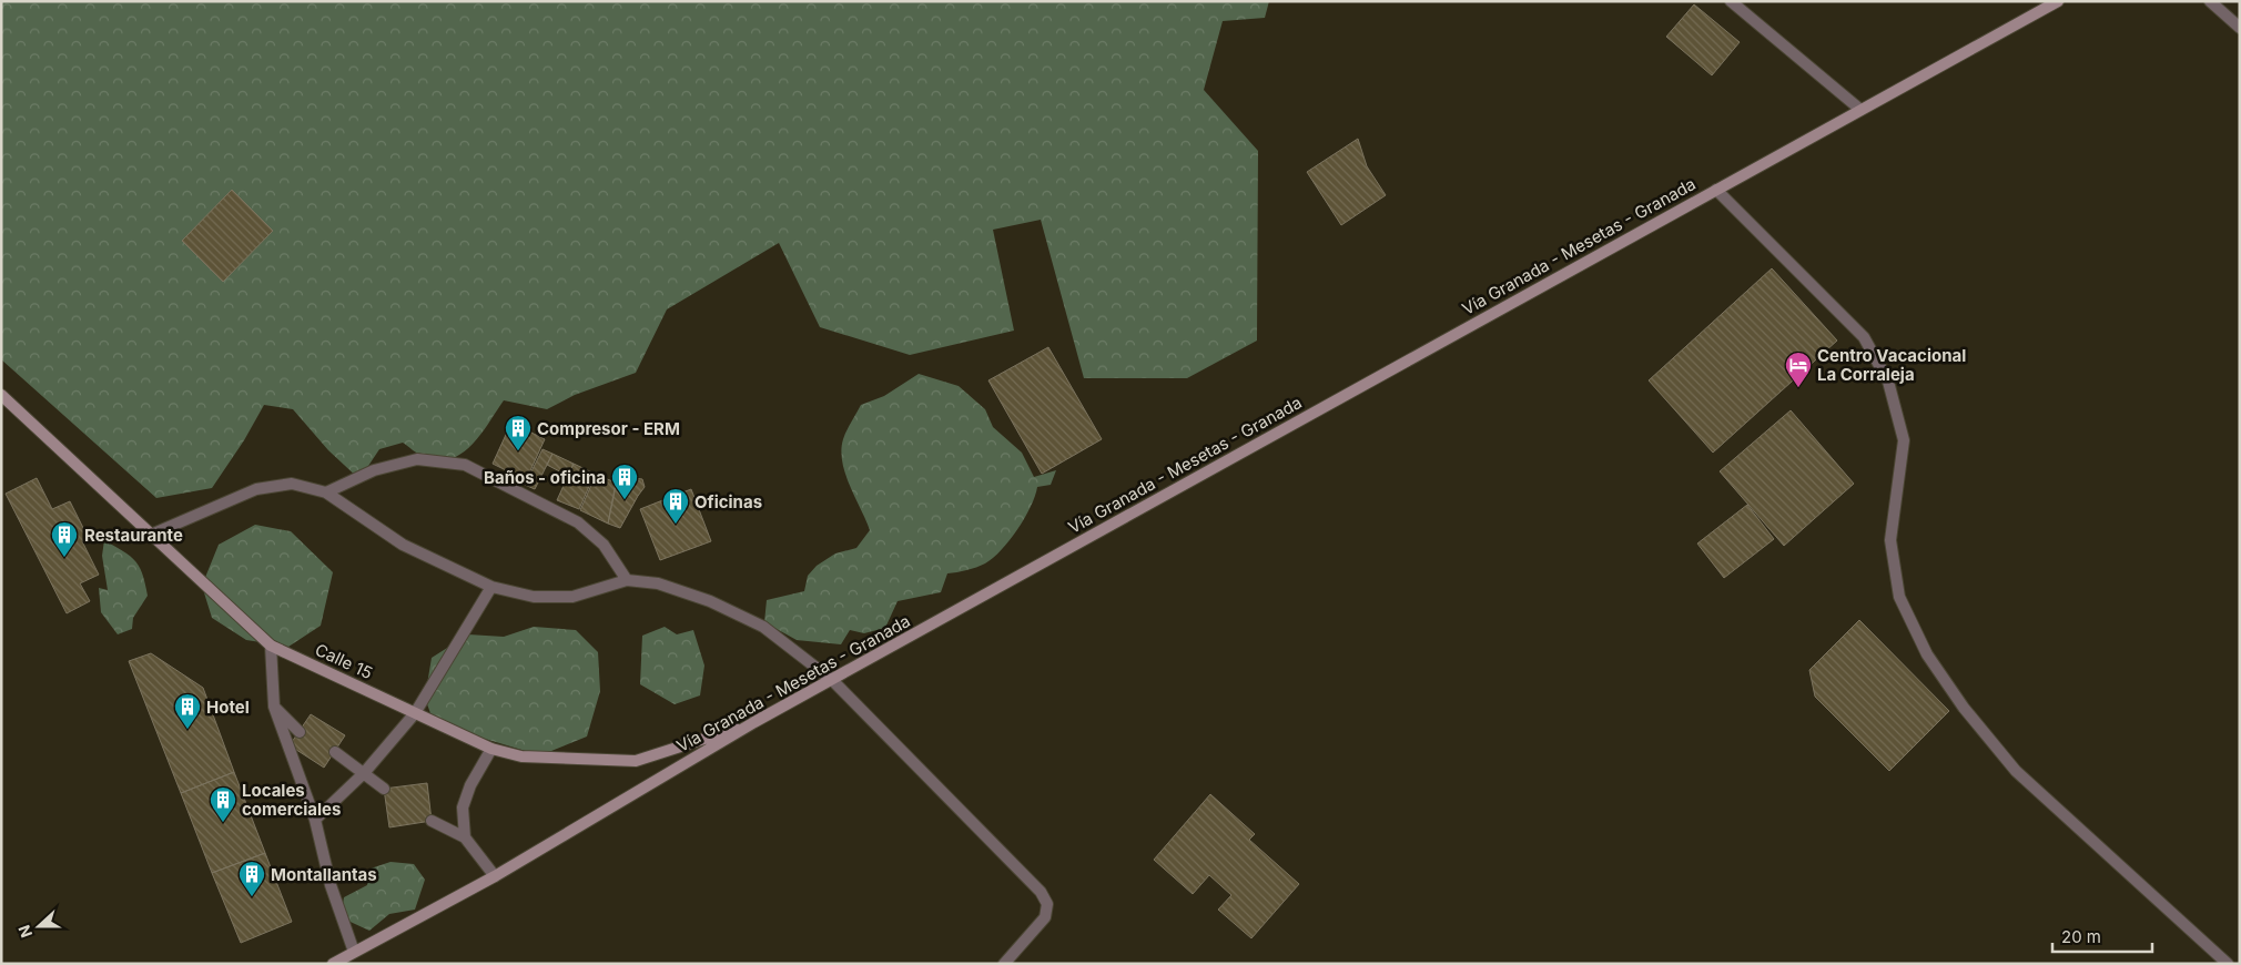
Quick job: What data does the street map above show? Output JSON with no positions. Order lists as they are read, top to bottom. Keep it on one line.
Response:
{"streets":{"main road":["Vía Granada - Mesetas - Granada","Calle 15"]},"crossings":[["Vía Granada - Mesetas - Granada","Calle 15"]],"places":{"hotel":["Centro Vacacional La Corraleja"],"building":["Compresor - ERM","Baños - oficina","Oficinas","Restaurante","Hotel","Locales comerciales","Montallantas"]},"scale_bar":"20 m","north":"left"}
